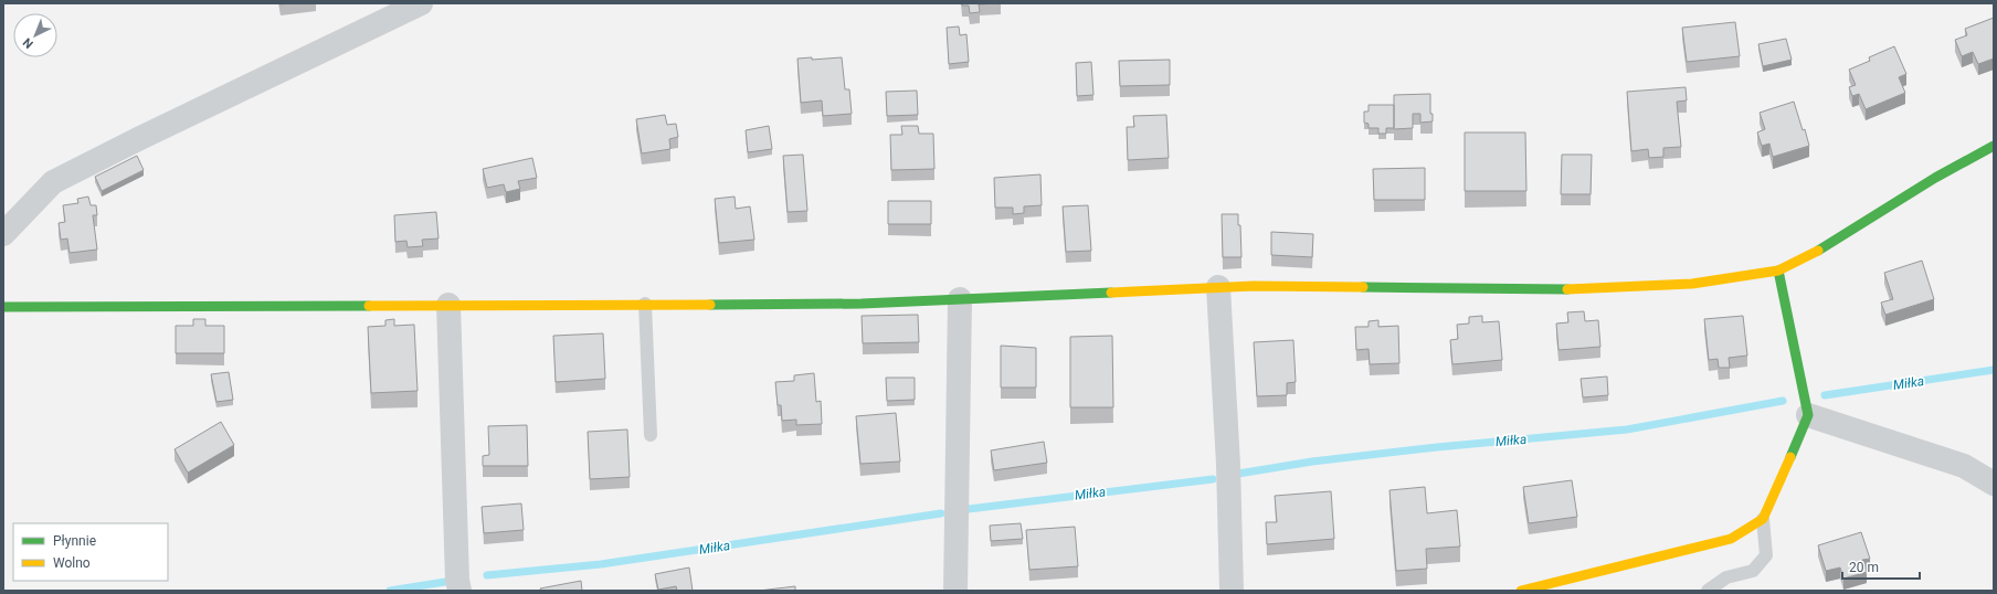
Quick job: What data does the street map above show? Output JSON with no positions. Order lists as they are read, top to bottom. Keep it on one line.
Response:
{"water":["Miłka"],"legend":["Płynnie","Wolno"],"scale_bar":"20 m","north":"bottom left"}
